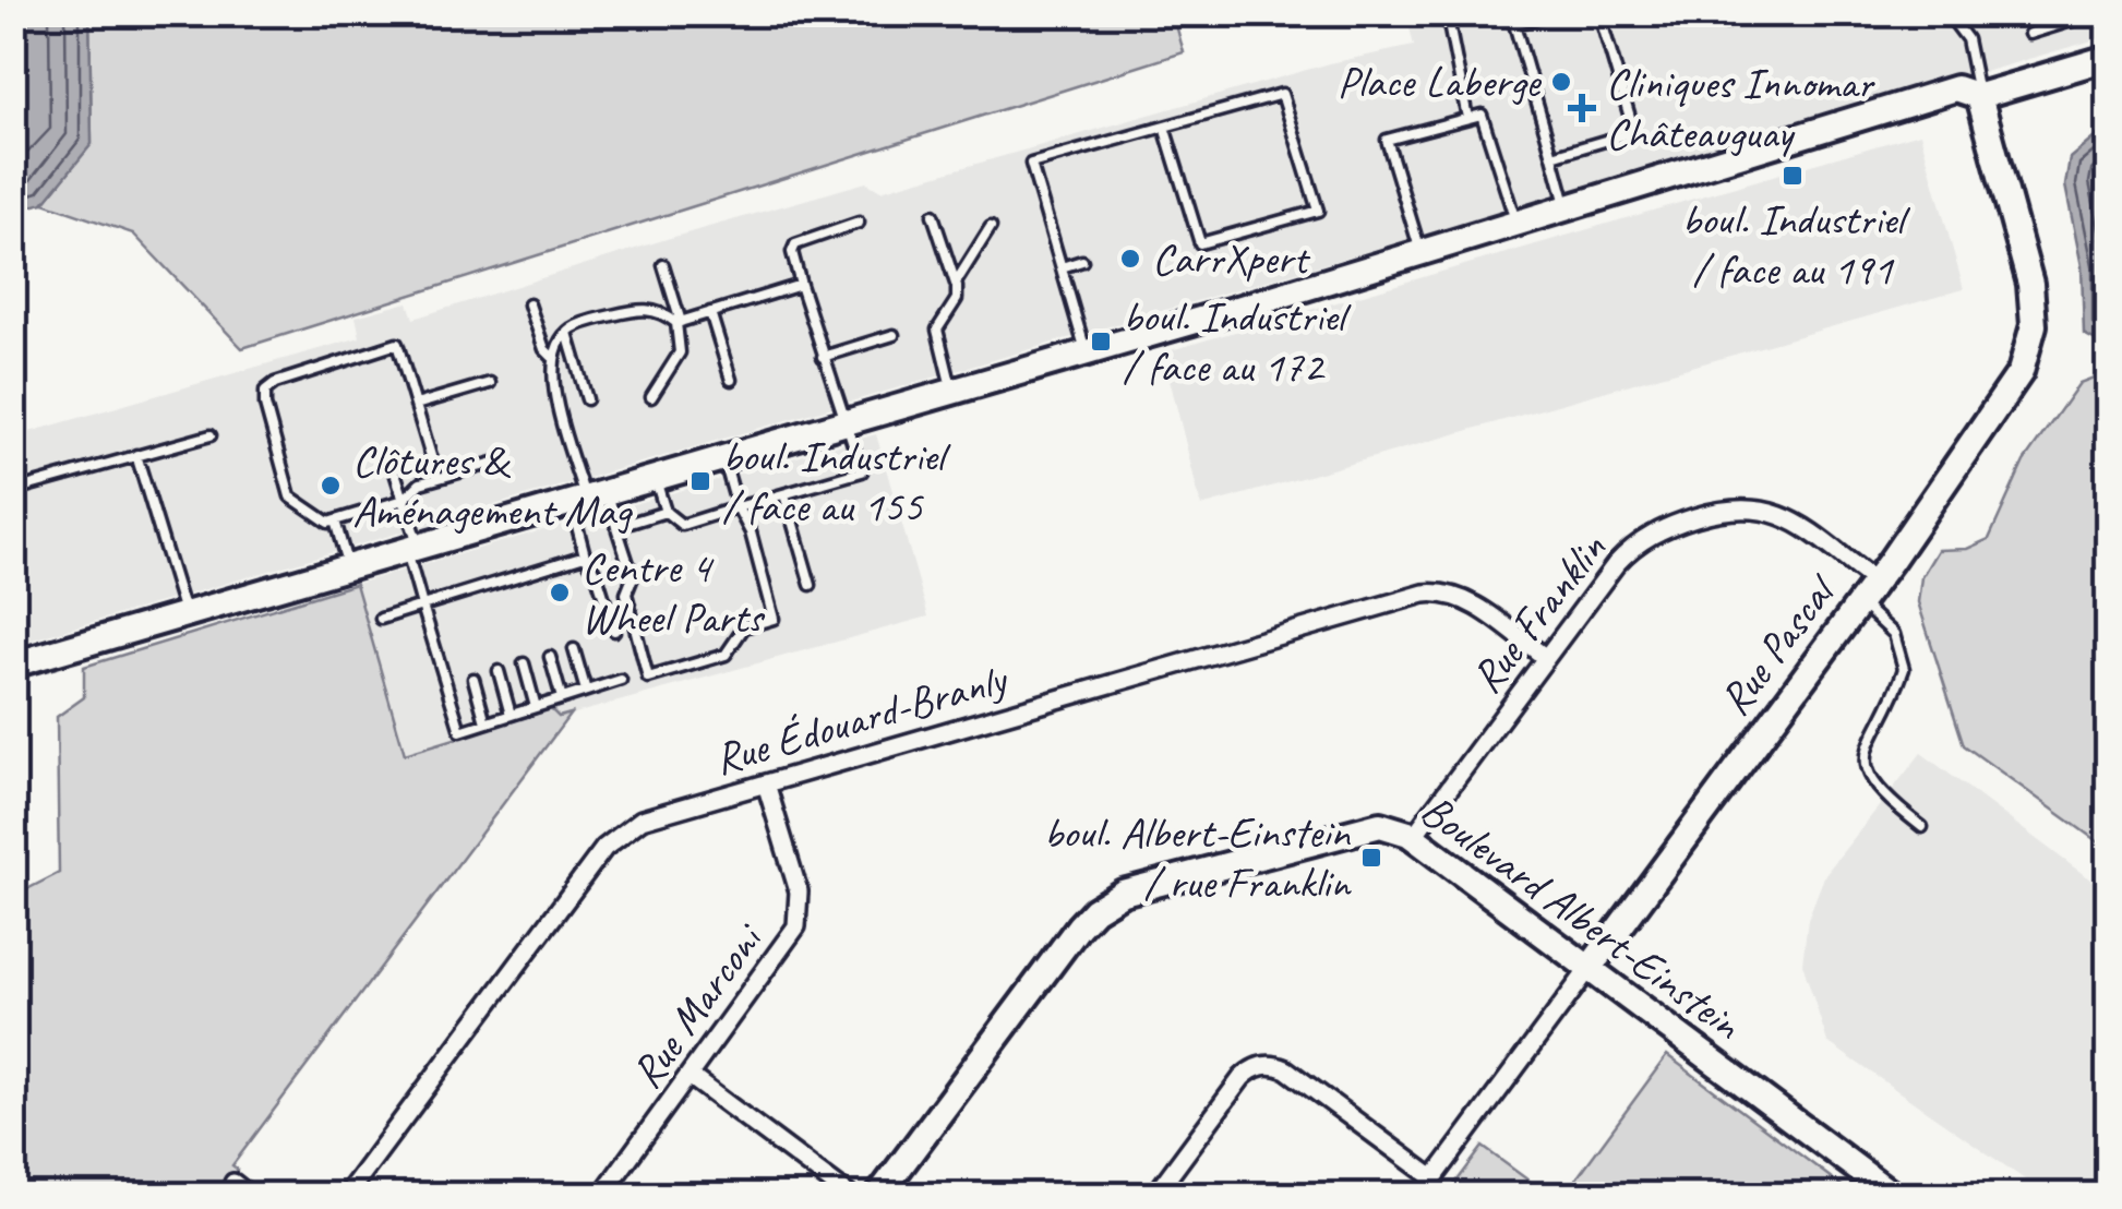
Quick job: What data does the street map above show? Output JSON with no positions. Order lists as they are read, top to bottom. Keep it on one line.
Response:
{"streets":{"street":["Rue Franklin","Rue Pascal","Rue Édouard-Branly","Boulevard Albert-Einstein","Rue Marconi"]},"crossings":[["Rue Franklin","Rue Pascal"],["Rue Franklin","Rue Édouard-Branly"],["Rue Franklin","Boulevard Albert-Einstein"],["Rue Pascal","Boulevard Albert-Einstein"],["Rue Édouard-Branly","Rue Marconi"]],"places":{"other":["Place Laberge","CarrXpert","Clôtures & Aménagement Mag","Centre 4 Wheel Parts"],"health":["Cliniques Innomar Châteauguay"],"transit":["boul. Industriel / face au 191","boul. Industriel / face au 172","boul. Industriel / face au 155","boul. Albert-Einstein / rue Franklin"]}}
